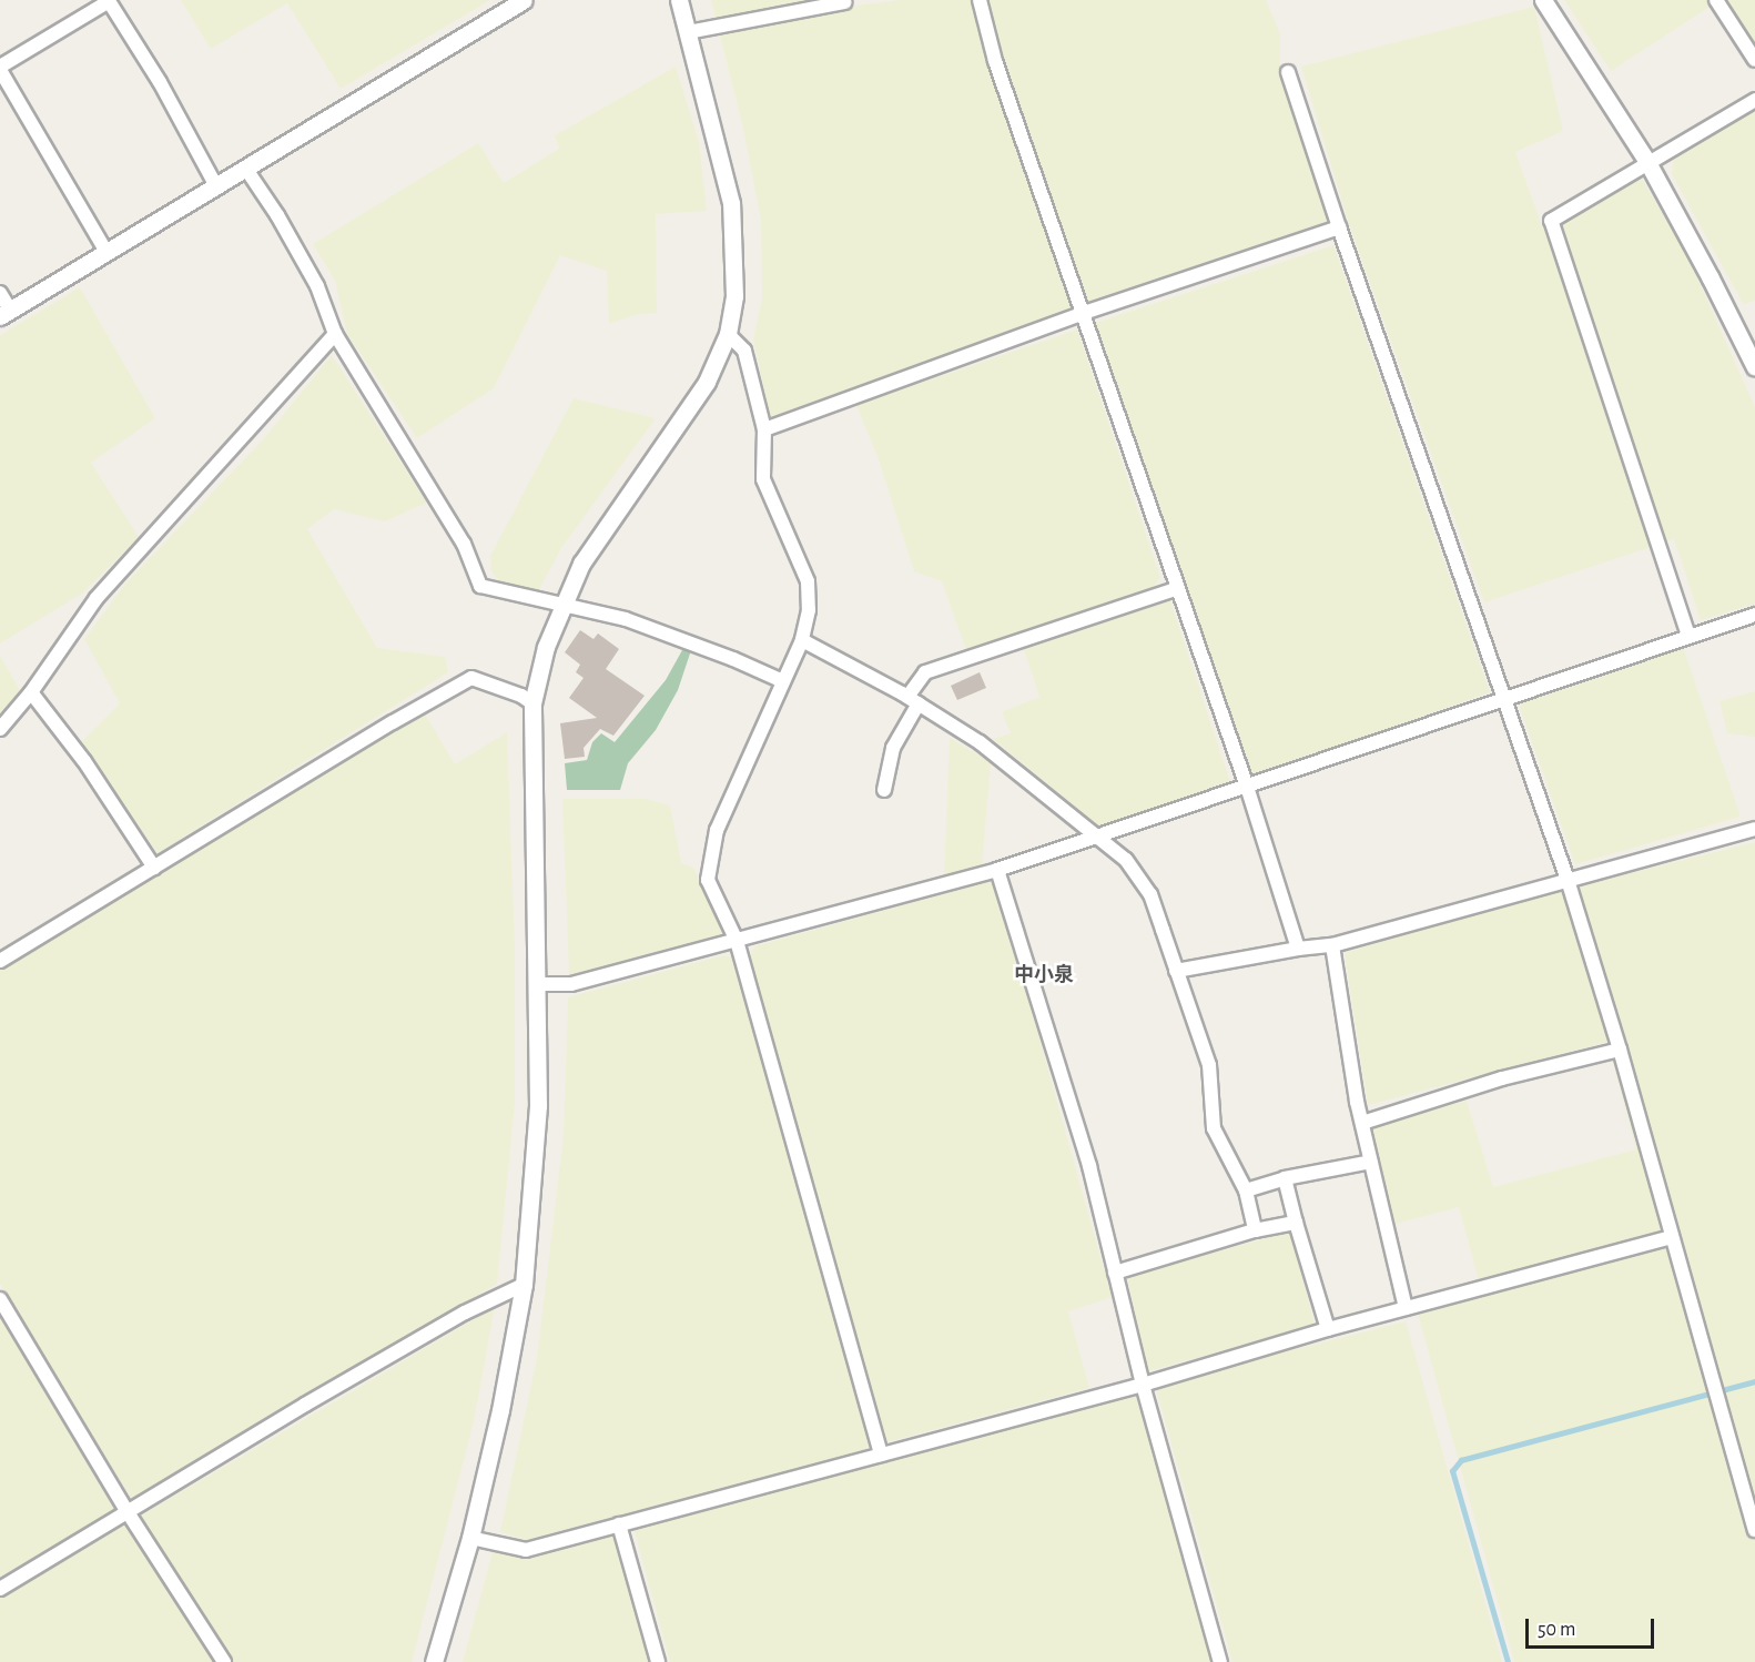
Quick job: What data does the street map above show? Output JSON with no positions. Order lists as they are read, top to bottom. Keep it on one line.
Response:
{"districts":["中小泉"],"scale_bar":"50 m"}
